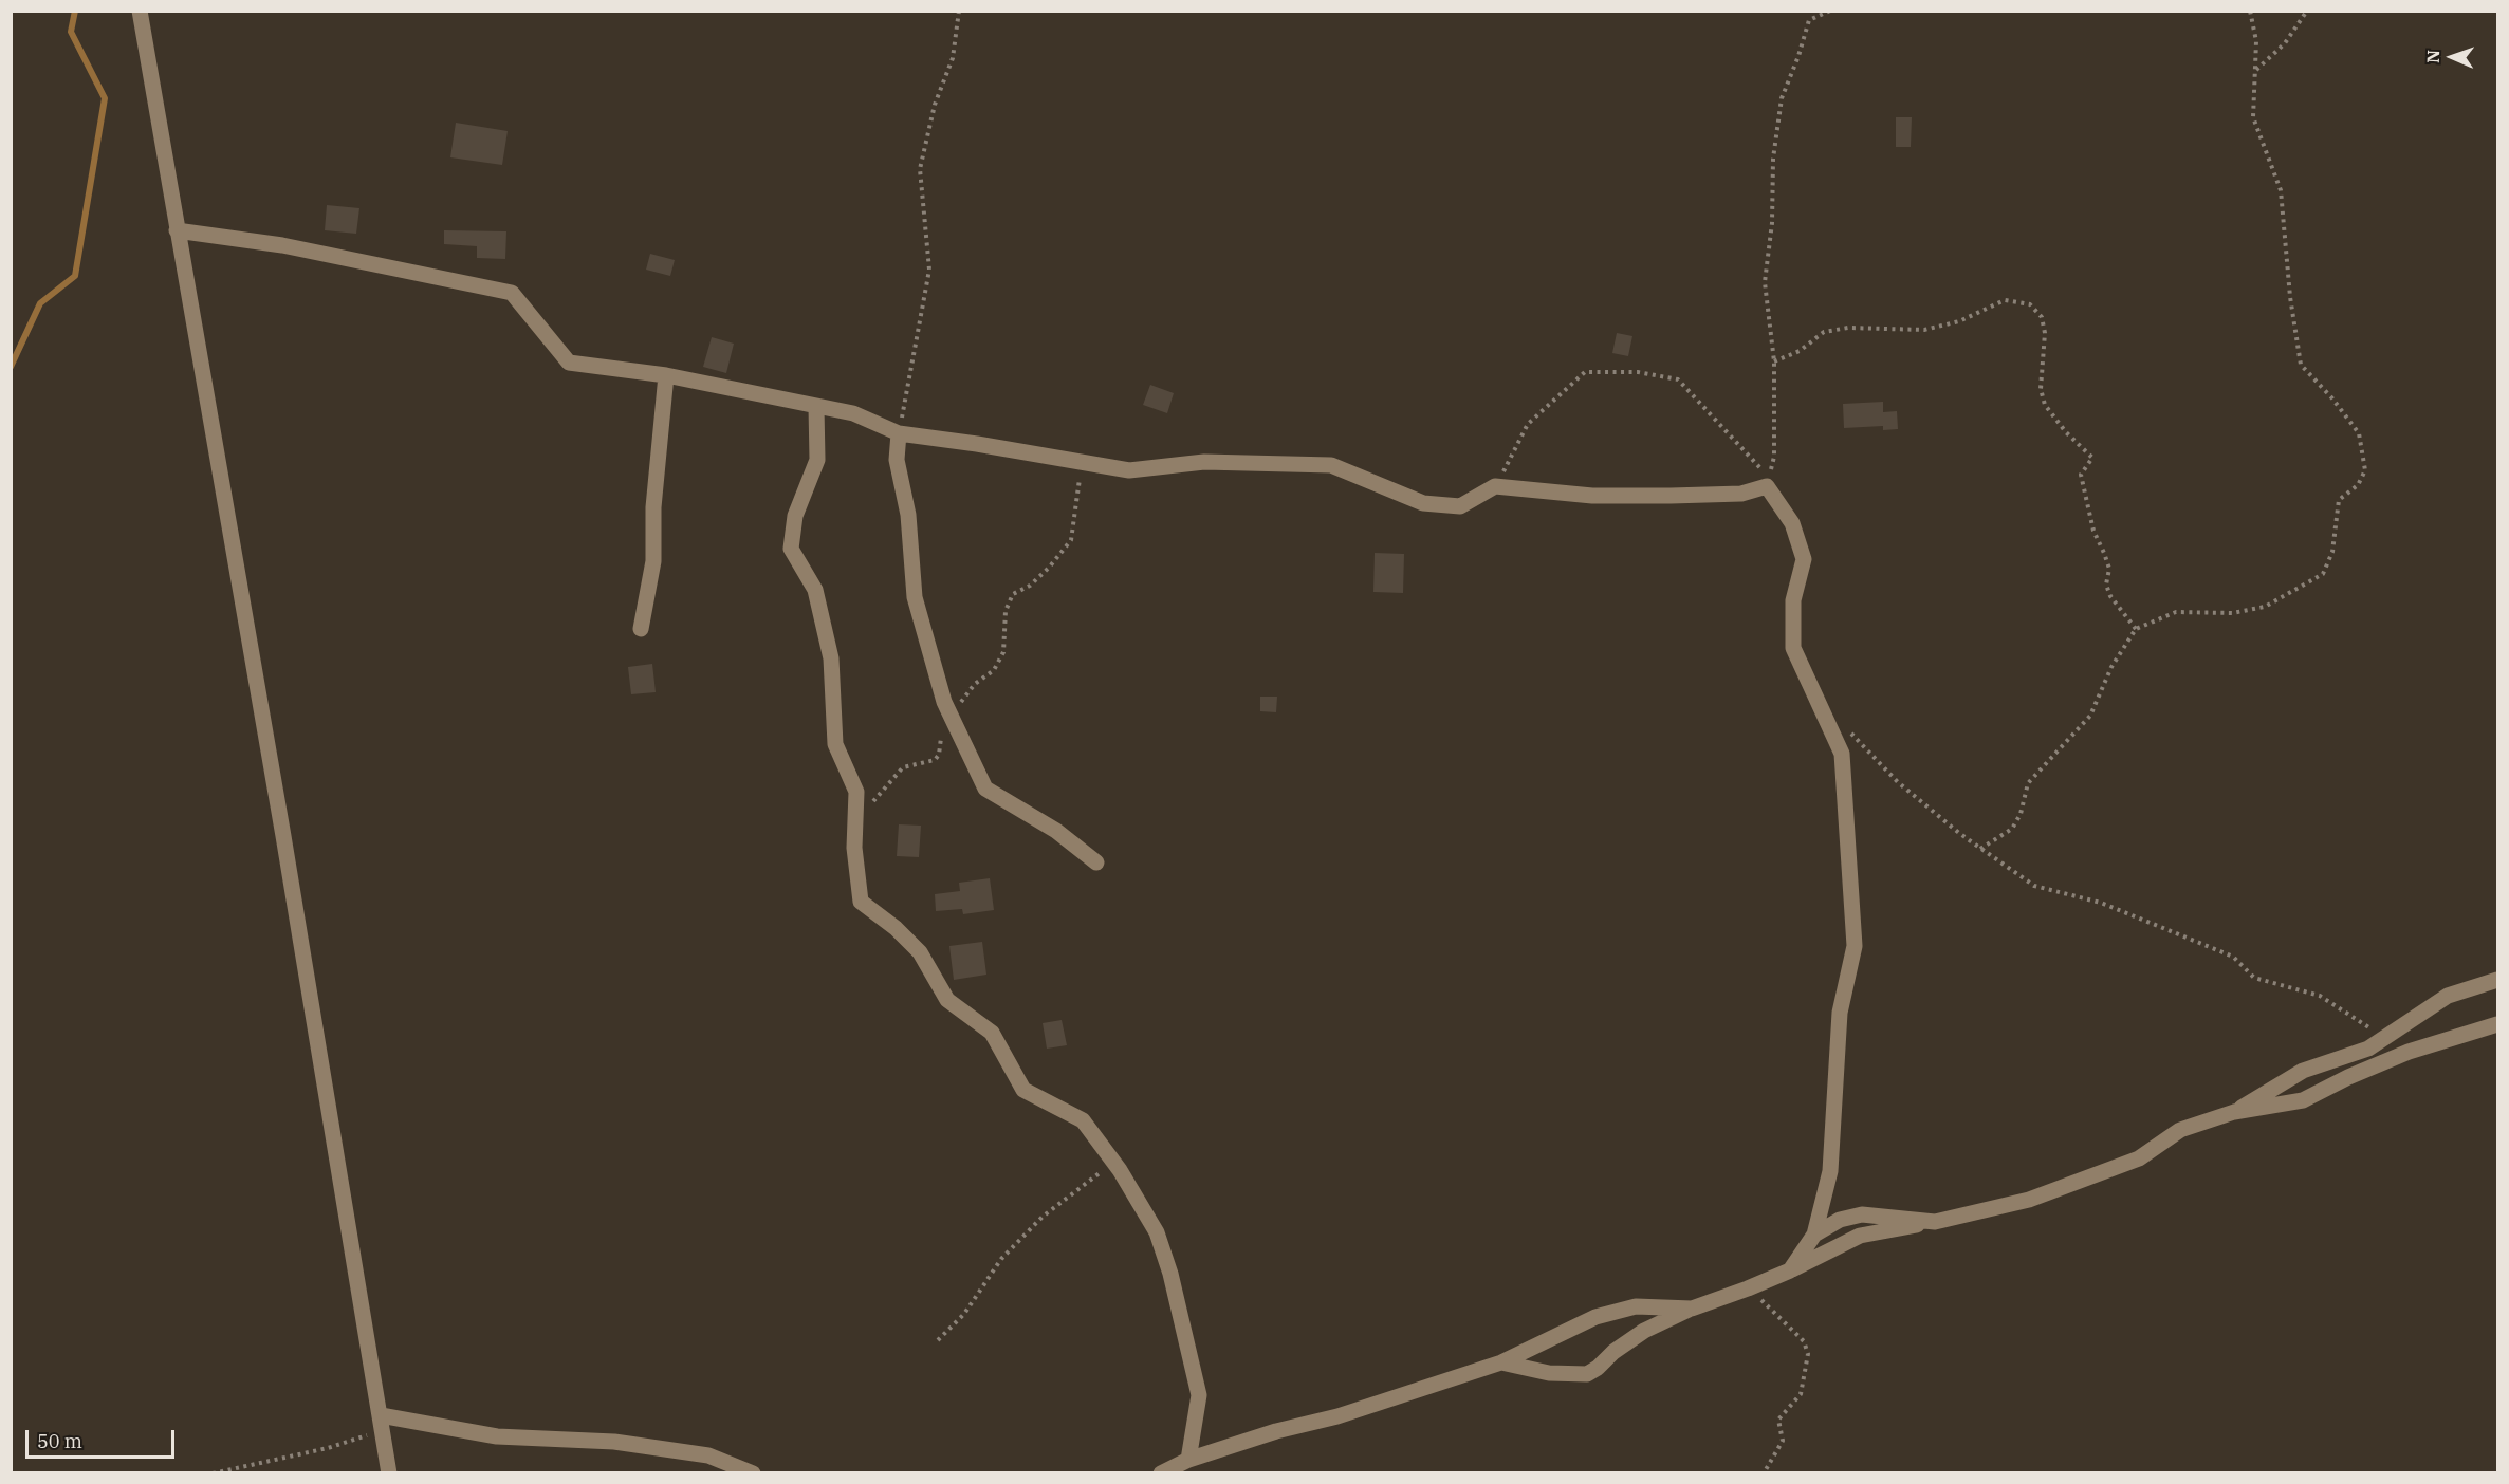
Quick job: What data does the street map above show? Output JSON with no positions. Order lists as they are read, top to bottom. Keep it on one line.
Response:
{"scale_bar":"50 m","north":"left"}
